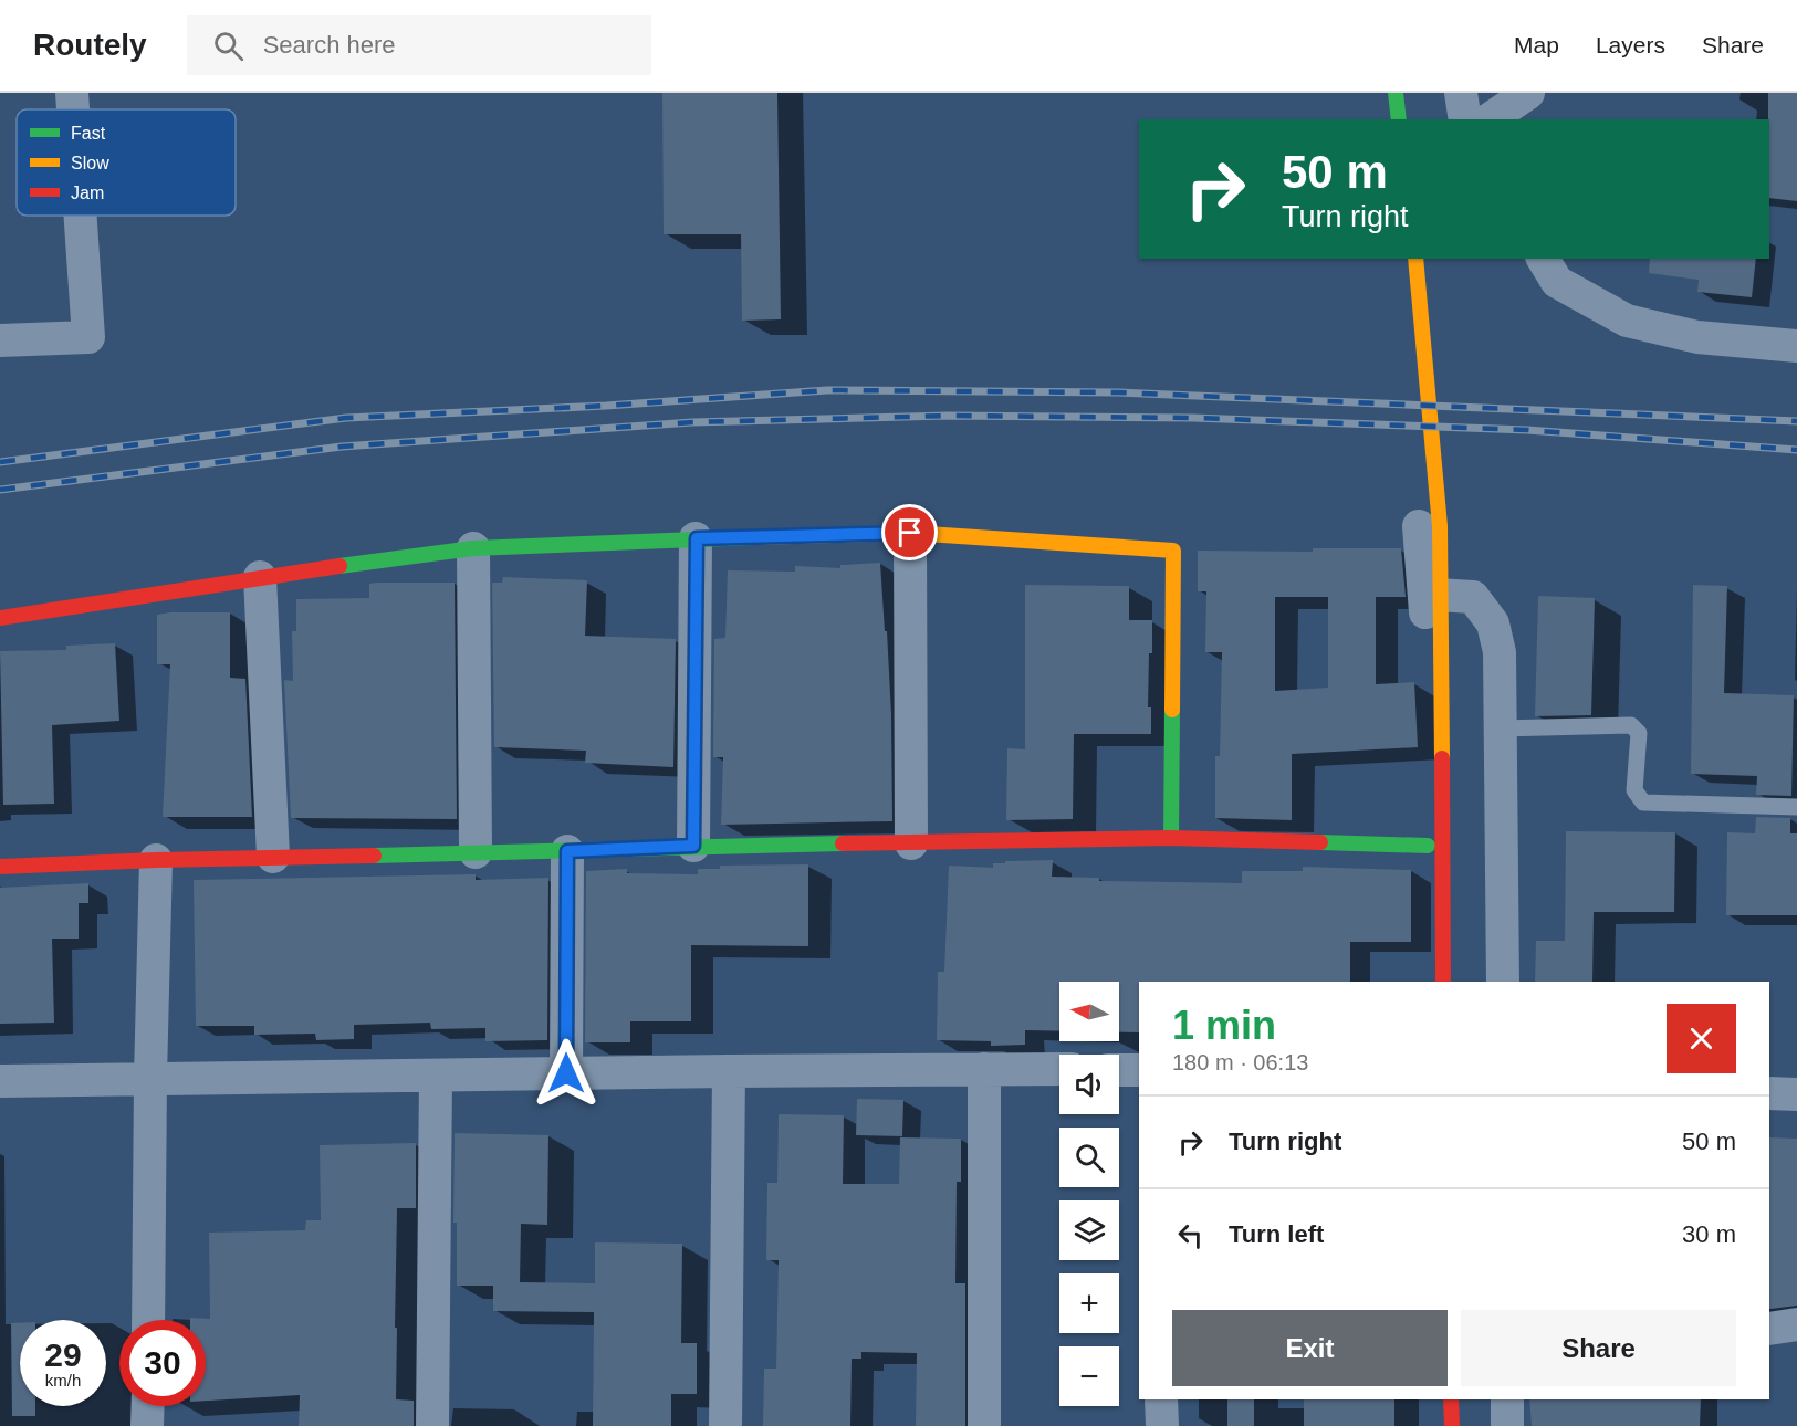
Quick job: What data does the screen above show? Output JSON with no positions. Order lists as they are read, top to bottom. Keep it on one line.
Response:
{"legend":["Fast","Slow","Jam"],"north":"left","page":{"header":"Routely","search":"Search here","nav":["Map","Layers","Share"],"turn":["50 m","Turn right"],"map_buttons":["+","−"],"heading":["1 min","180 m · 06:13"],"list":[{"name":"Turn right","value":"50 m"},{"name":"Turn left","value":"30 m"}],"buttons":["Exit","Share"],"speed":"29 km/h","limit":"30"}}
